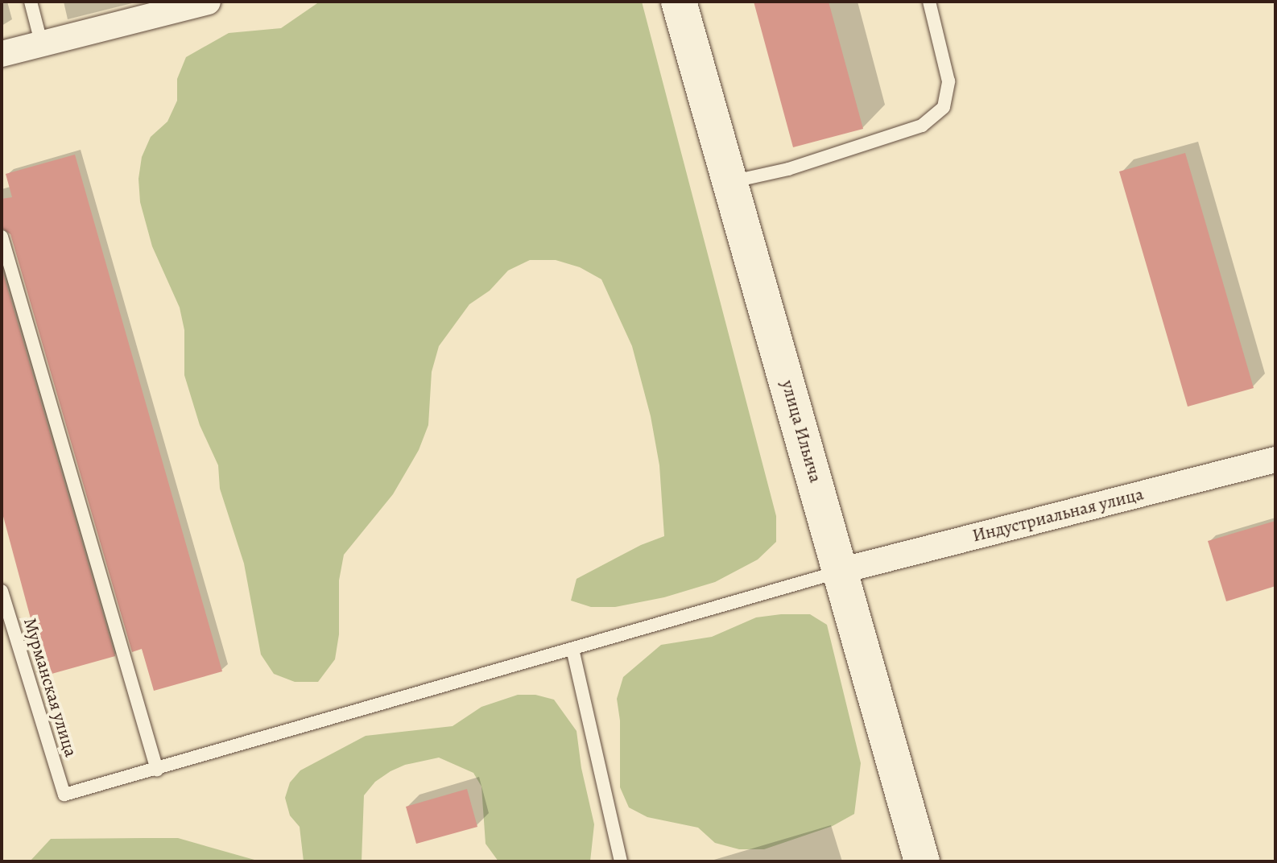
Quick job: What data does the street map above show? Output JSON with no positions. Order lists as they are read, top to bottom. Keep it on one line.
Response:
{"streets":{"street":["улица Ильича","Индустриальная улица"],"lane":["Мурманская улица"]},"crossings":[["улица Ильича","Индустриальная улица"]]}
